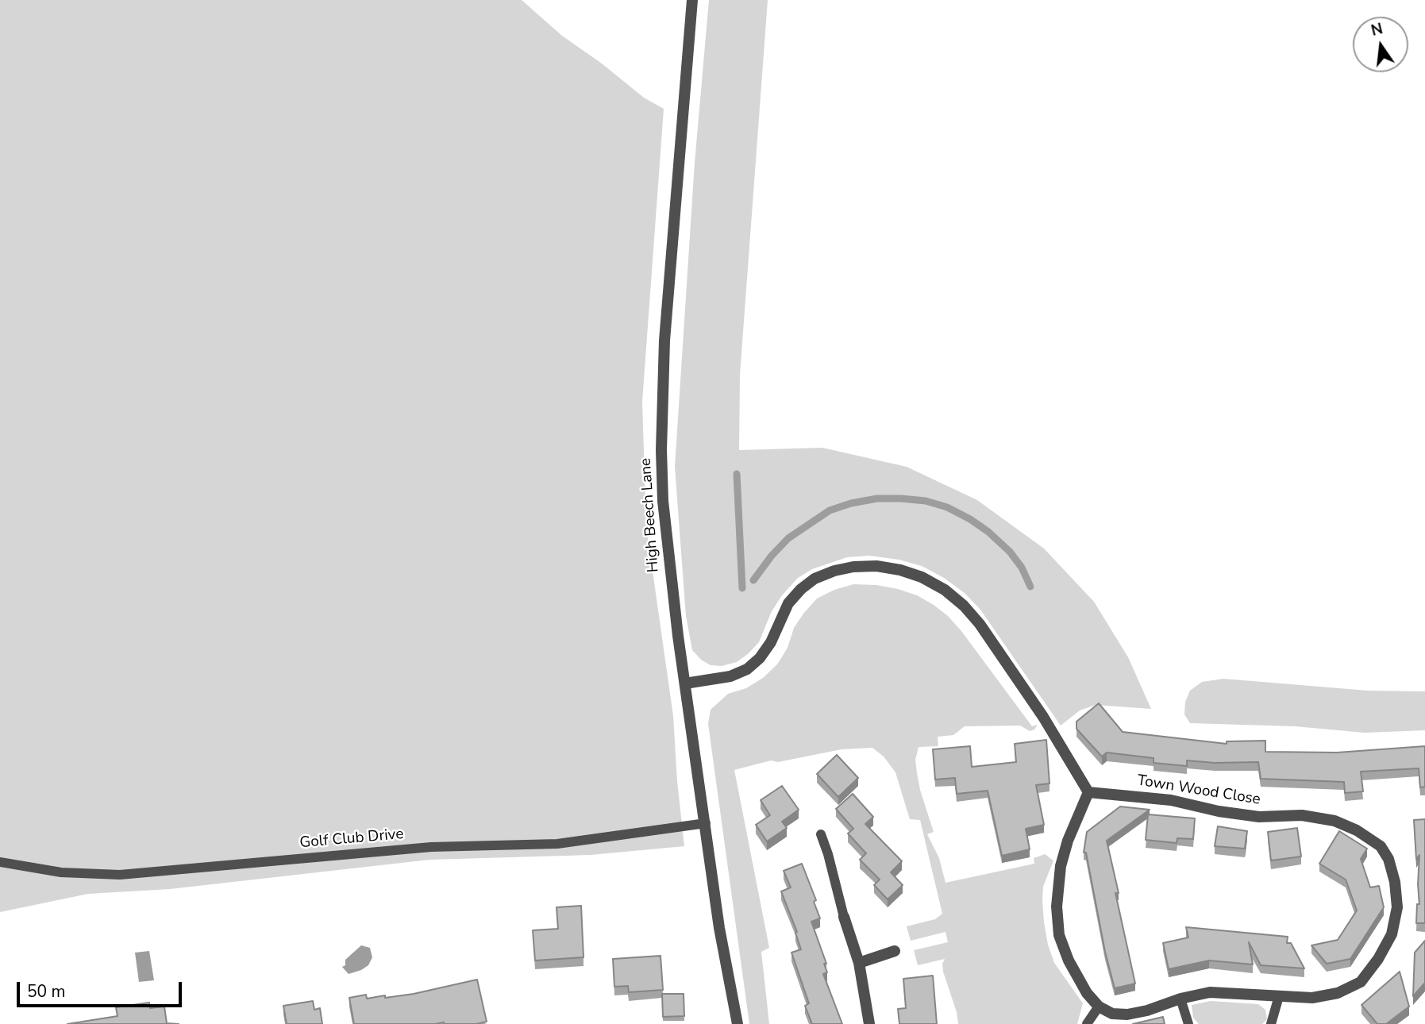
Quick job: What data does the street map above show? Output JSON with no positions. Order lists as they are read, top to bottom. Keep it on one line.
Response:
{"streets":{"street":["High Beech Lane","Town Wood Close"],"lane":["Golf Club Drive"]},"crossings":[["High Beech Lane","Golf Club Drive"]],"scale_bar":"50 m","north":"top"}
